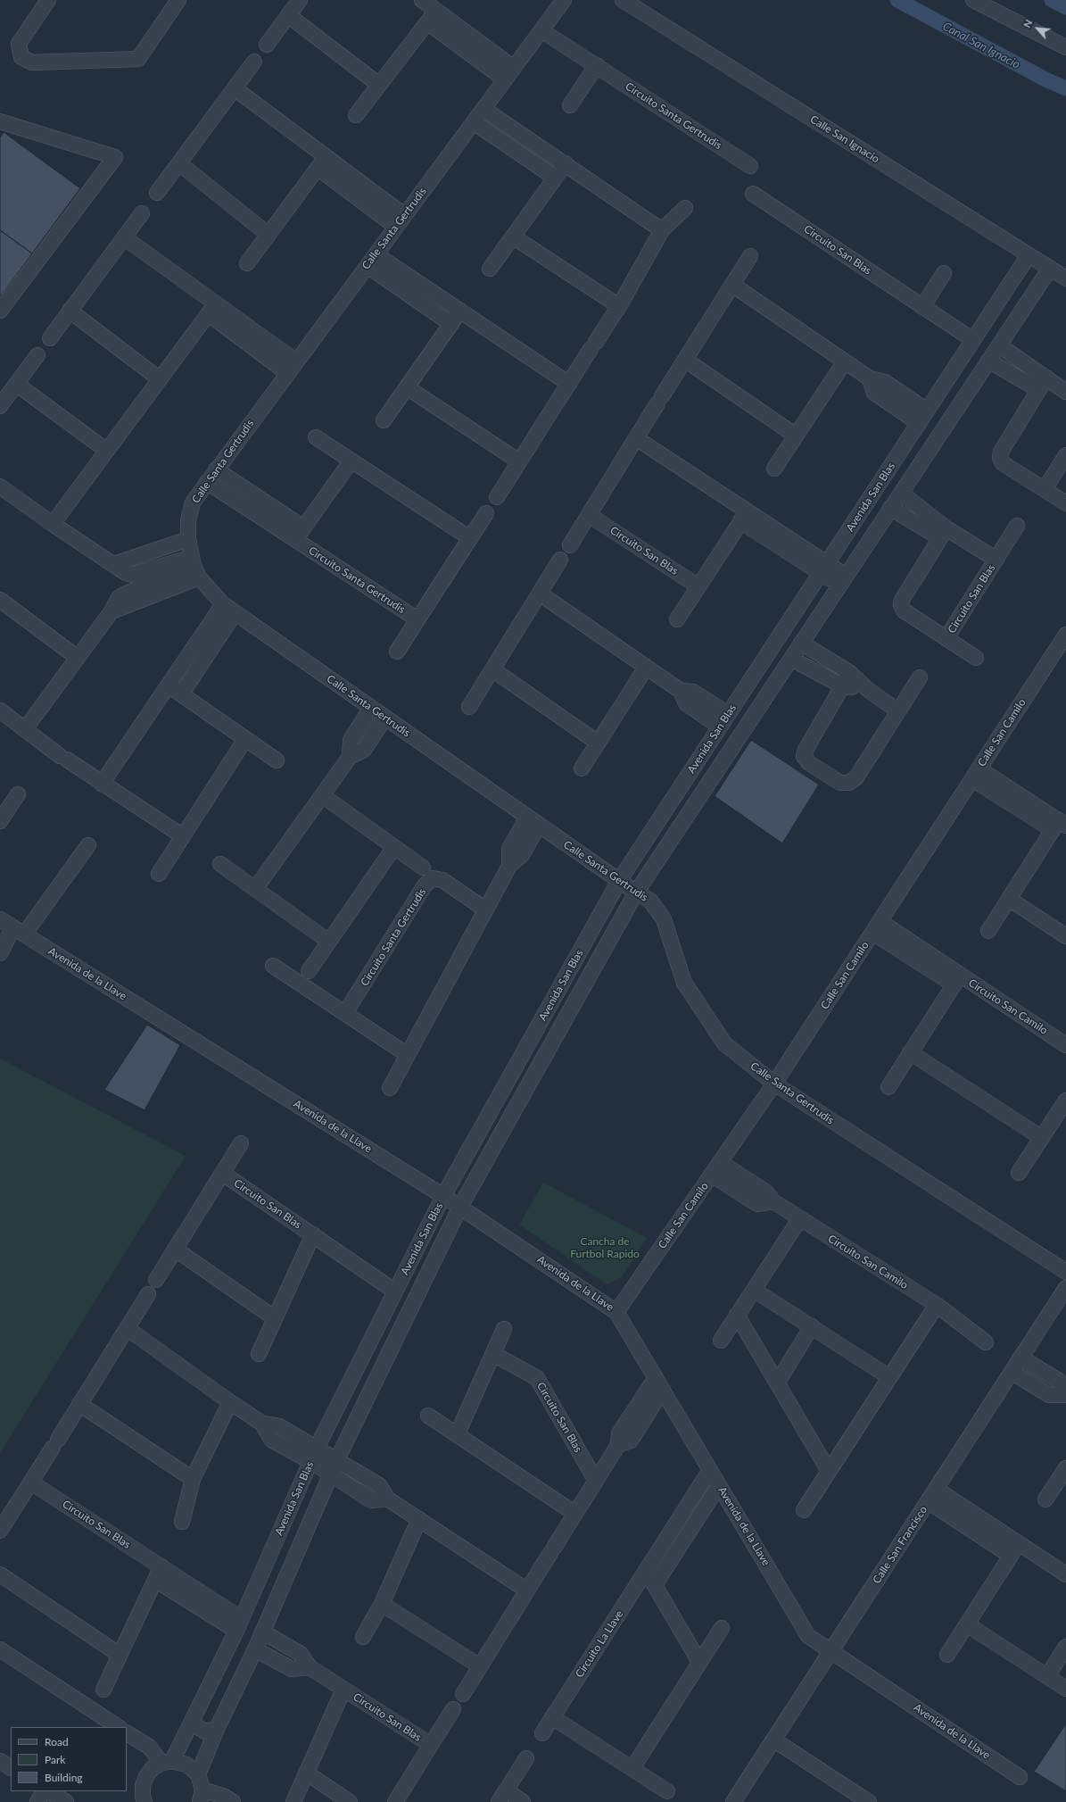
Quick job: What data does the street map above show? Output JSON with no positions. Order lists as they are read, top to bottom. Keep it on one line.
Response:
{"streets":{"street":["Circuito Santa Gertrudis","Calle San Ignacio","Calle Santa Gertrudis","Circuito San Blas","Avenida San Blas","Calle San Camilo","Avenida de la Llave","Circuito San Camilo","Calle San Francisco","Circuito La Llave"]},"crossings":[["Circuito Santa Gertrudis","Calle Santa Gertrudis"],["Calle San Ignacio","Avenida San Blas"],["Calle Santa Gertrudis","Avenida San Blas"],["Calle Santa Gertrudis","Calle San Camilo"],["Circuito San Blas","Avenida San Blas"],["Avenida San Blas","Avenida de la Llave"],["Calle San Camilo","Avenida de la Llave"],["Calle San Camilo","Circuito San Camilo"],["Avenida de la Llave","Calle San Francisco"],["Avenida de la Llave","Circuito La Llave"]],"water":["Canal San Ignacio"],"parks":["Cancha de Furtbol Rapido"],"legend":["Road","Park","Building"],"north":"top left"}
